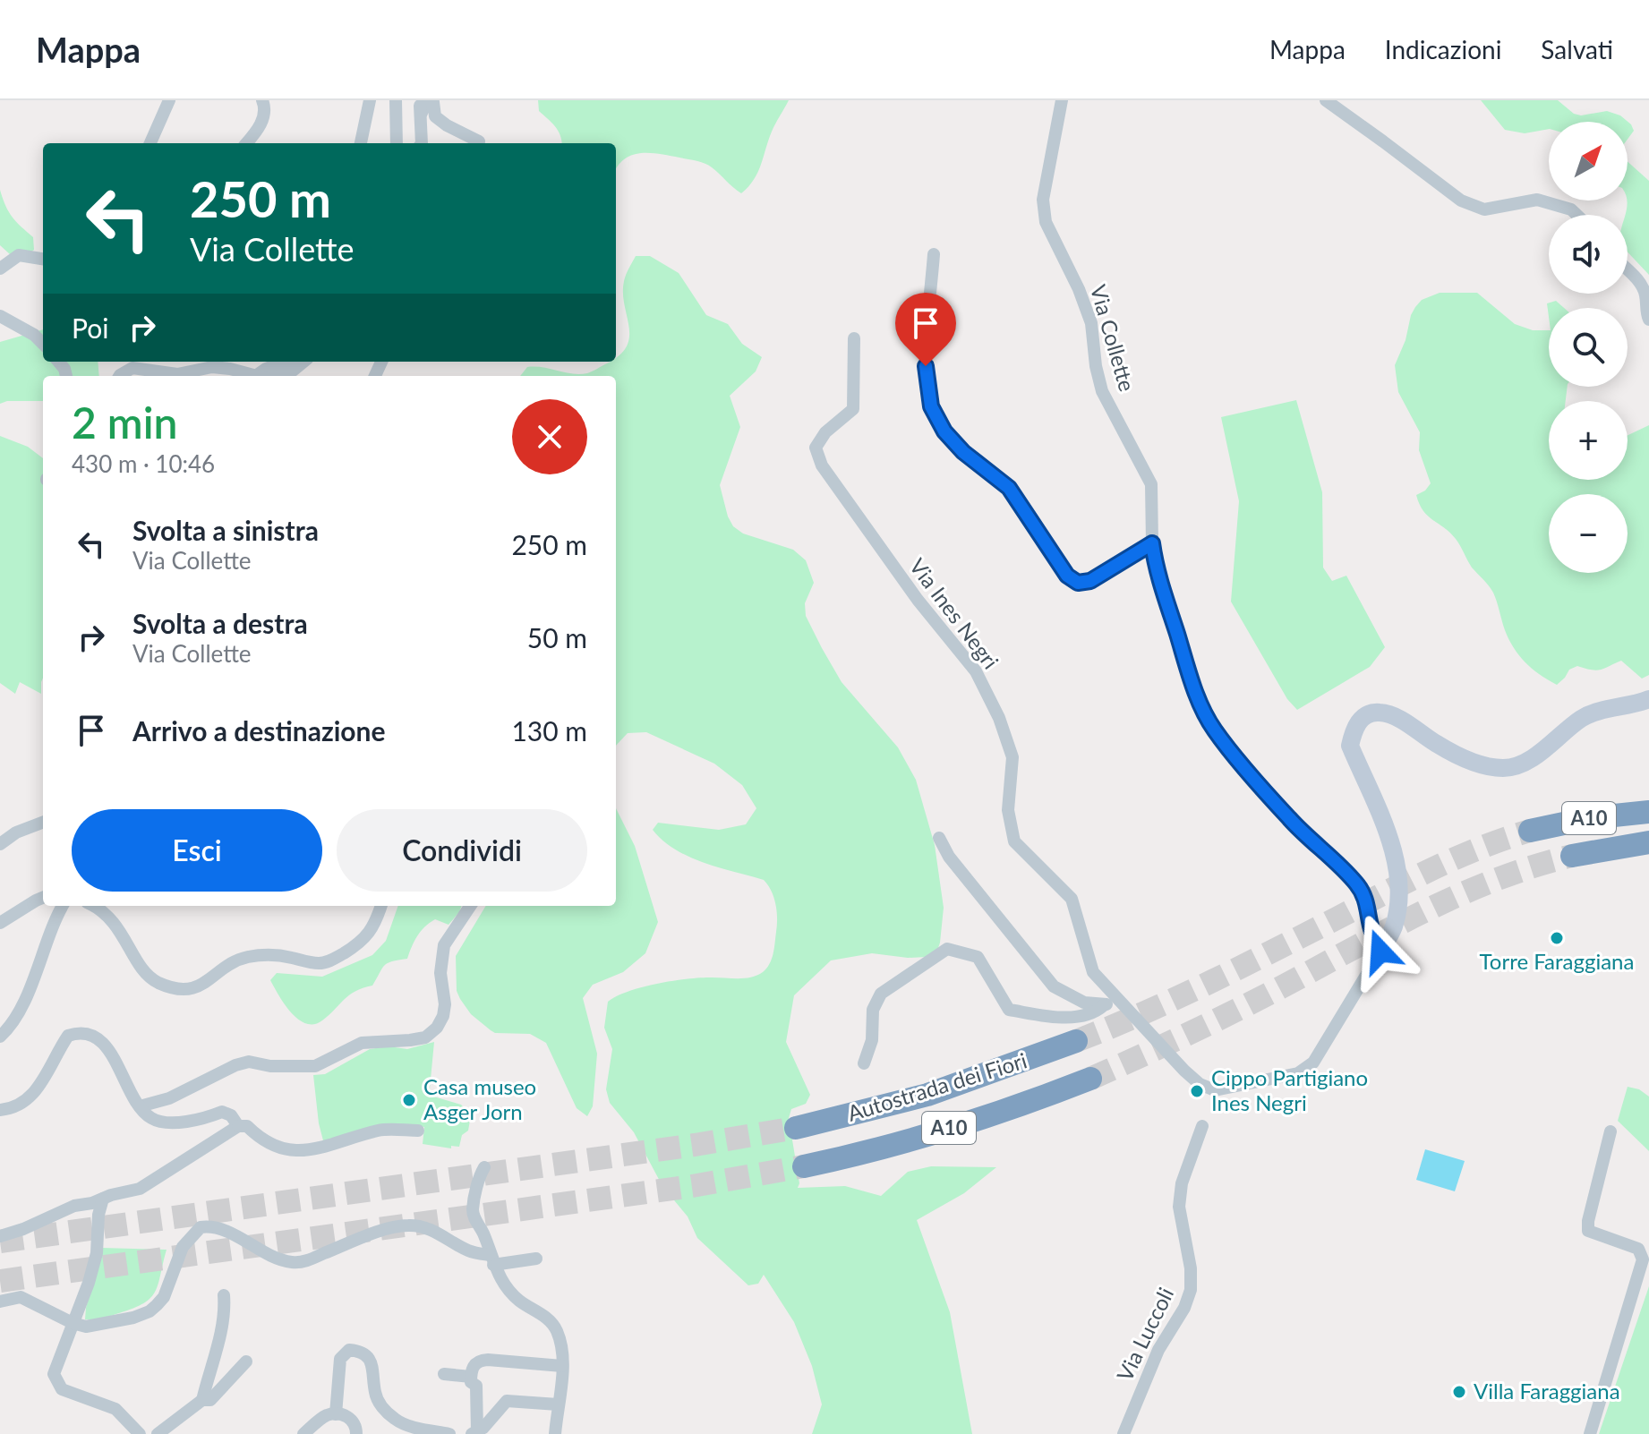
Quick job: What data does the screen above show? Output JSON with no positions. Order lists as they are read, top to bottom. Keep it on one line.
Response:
{"streets":{"highway":["A10","Autostrada dei Fiori"],"street":["Via Collette","Via Ines Negri","Via Luccoli"]},"crossings":[["Via Collette","Via Ines Negri"]],"places":["Torre Faraggiana","Cippo Partigiano Ines Negri","Casa museo Asger Jorn","Villa Faraggiana"],"north":"top right","page":{"header":"Mappa","nav":["Mappa","Indicazioni","Salvati"],"map_buttons":["+","−"],"turn":["250 m","Via Collette"],"then":"Poi","heading":["2 min","430 m · 10:46"],"list":[{"name":"Svolta a sinistra","note":"Via Collette","value":"250 m"},{"name":"Svolta a destra","note":"Via Collette","value":"50 m"},{"name":"Arrivo a destinazione","value":"130 m"}],"buttons":["Esci","Condividi"]}}
